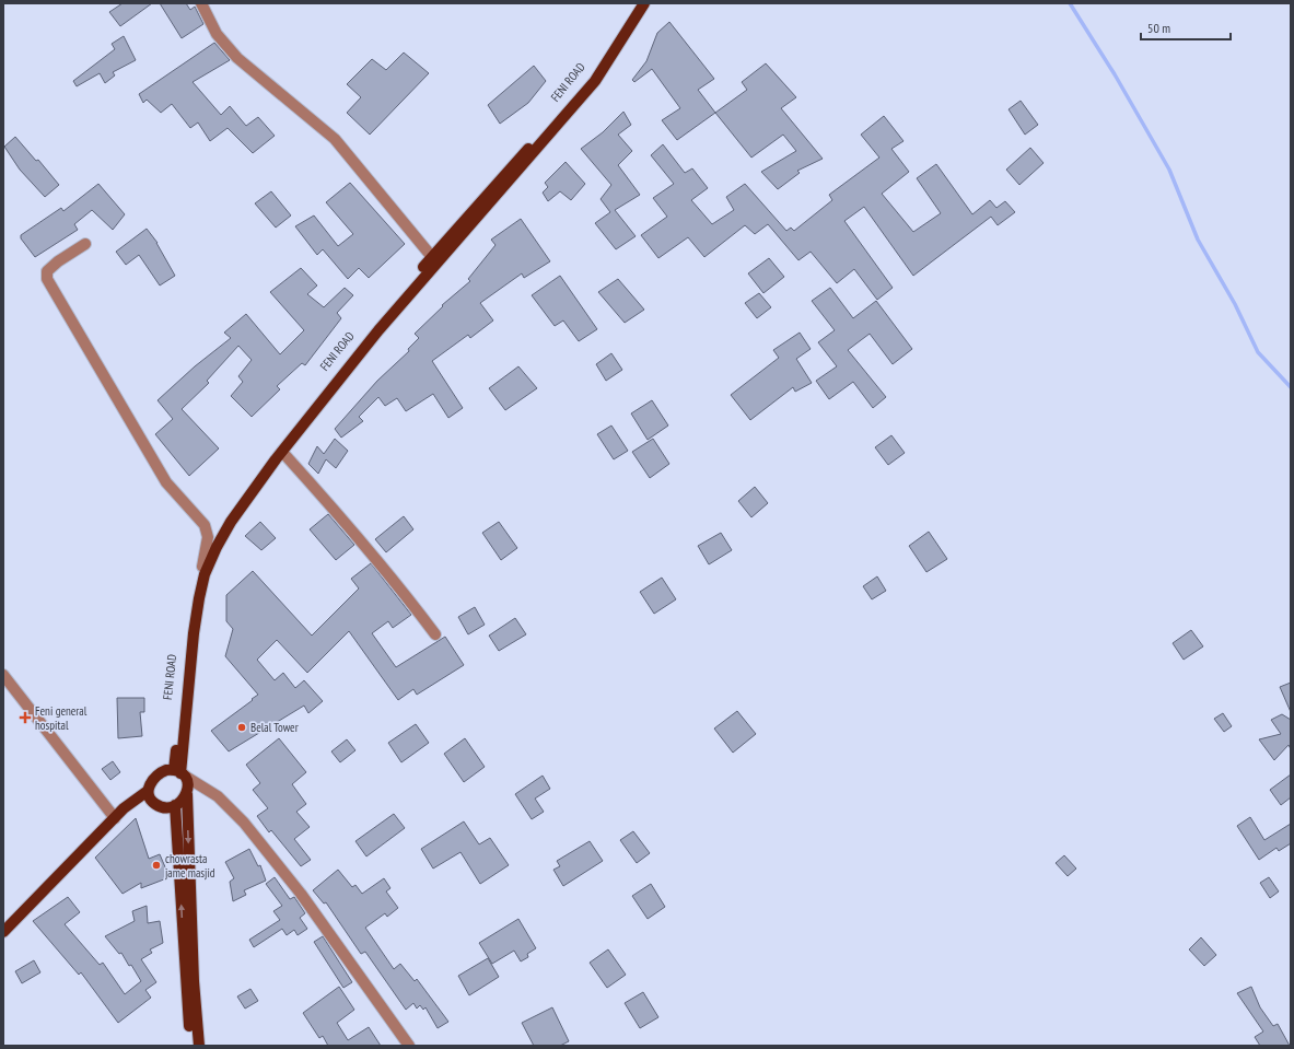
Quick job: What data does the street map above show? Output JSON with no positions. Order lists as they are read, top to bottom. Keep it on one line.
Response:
{"streets":{"main road":["FENI ROAD"]},"places":{"health":["Feni general hospital"],"other":["Belal Tower","chowrasta jame masjid"]},"scale_bar":"50 m"}
